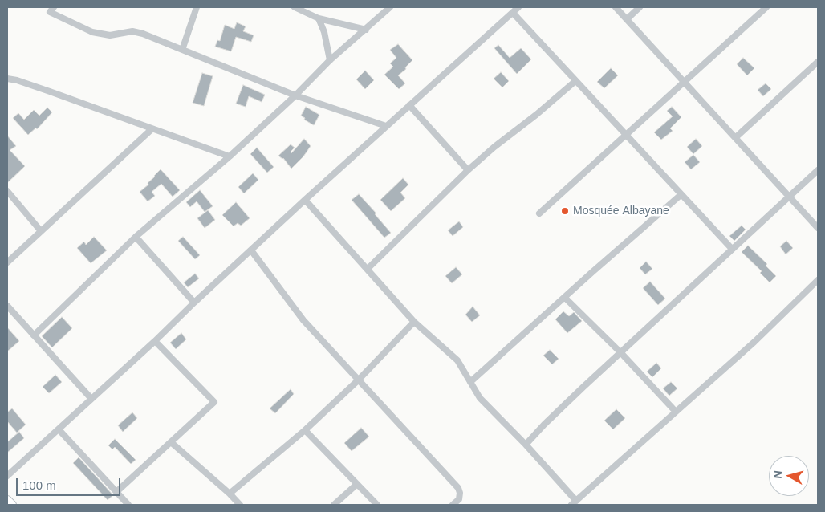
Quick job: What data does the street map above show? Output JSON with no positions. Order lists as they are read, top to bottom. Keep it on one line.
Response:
{"places":["Mosquée Albayane"],"scale_bar":"100 m","north":"left"}
